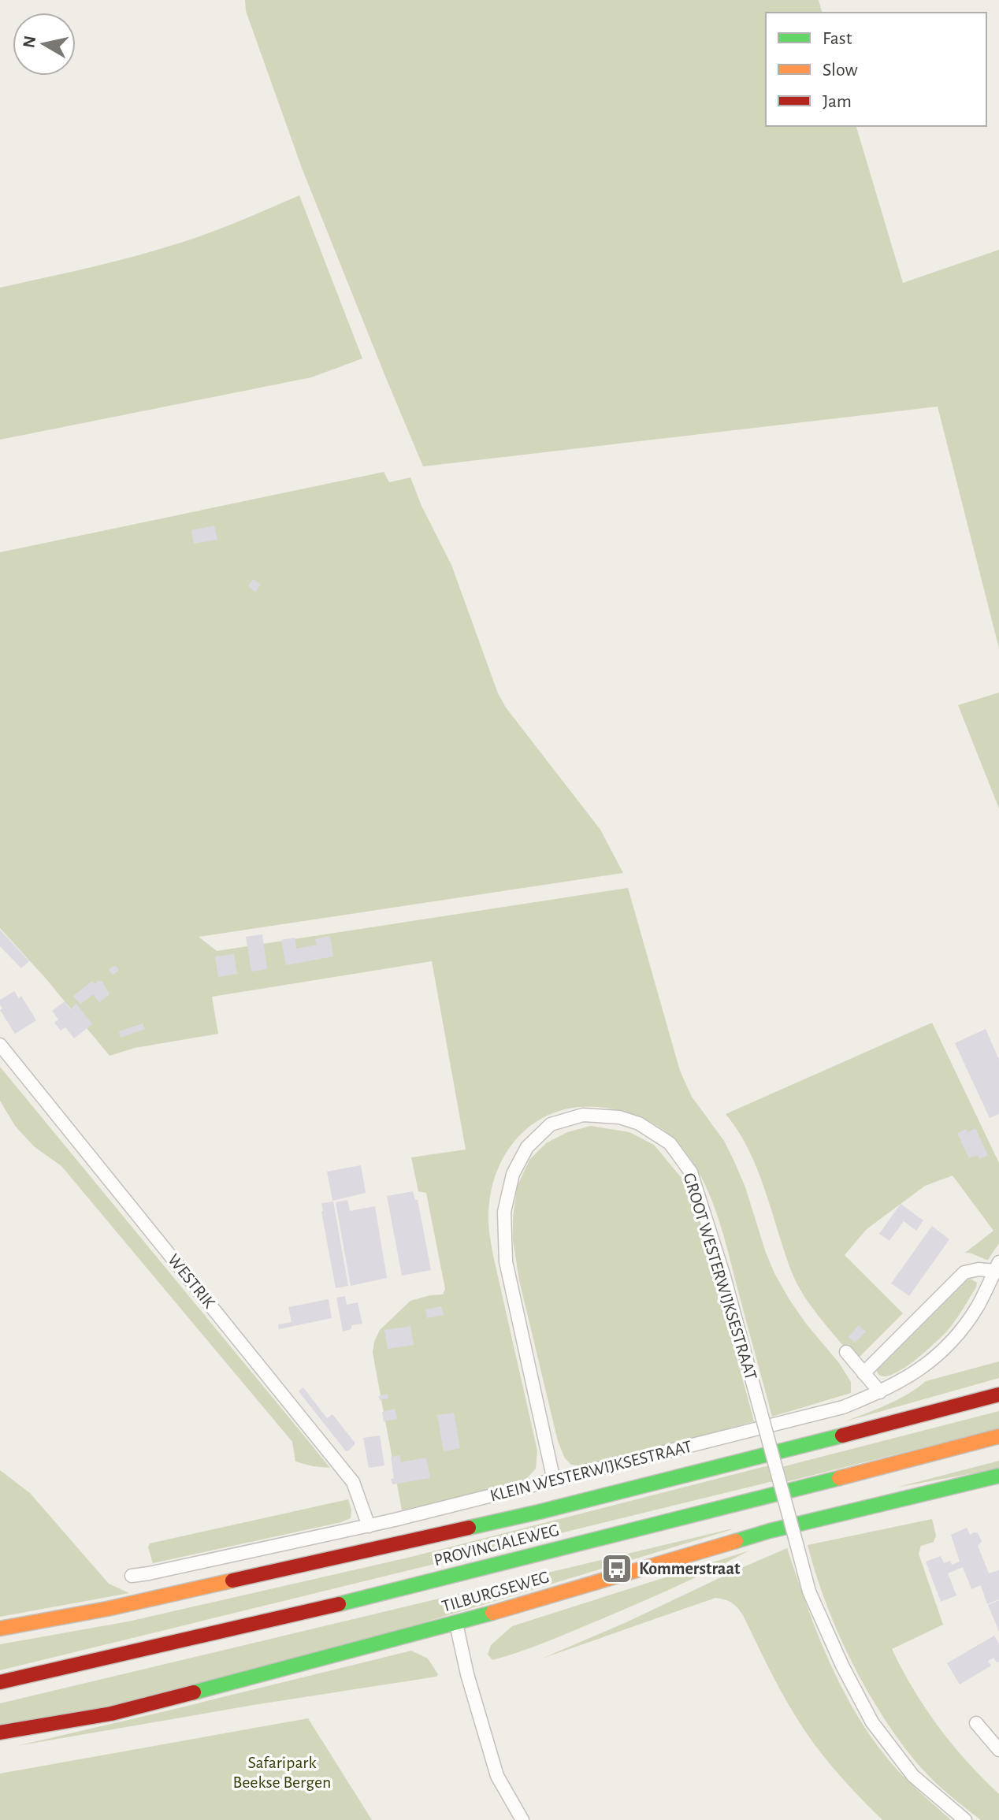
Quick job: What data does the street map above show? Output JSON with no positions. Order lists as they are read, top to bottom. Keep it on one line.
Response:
{"streets":{"main road":["PROVINCIALEWEG","TILBURGSEWEG"],"street":["GROOT WESTERWIJKSESTRAAT","WESTRIK","KLEIN WESTERWIJKSESTRAAT"]},"crossings":[["GROOT WESTERWIJKSESTRAAT","KLEIN WESTERWIJKSESTRAAT"],["WESTRIK","KLEIN WESTERWIJKSESTRAAT"]],"parks":["Safaripark Beekse Bergen"],"places":{"bus stop":["Kommerstraat"]},"legend":["Fast","Slow","Jam"],"north":"left"}
